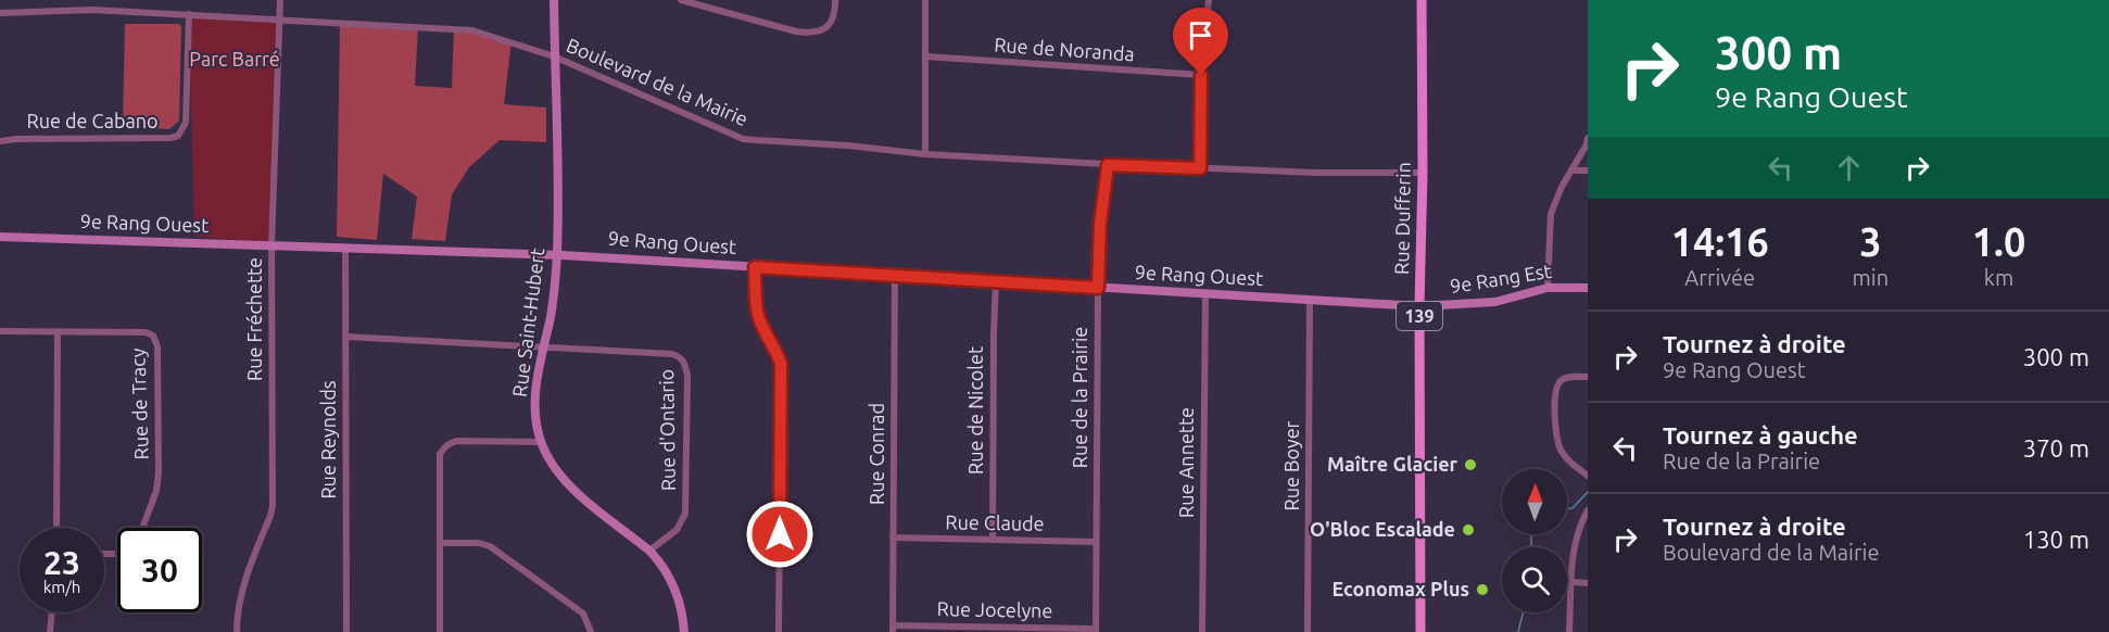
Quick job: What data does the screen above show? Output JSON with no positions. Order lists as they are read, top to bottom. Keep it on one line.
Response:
{"streets":{"main road":["Rue Dufferin","139"],"street":["Rue de Noranda","Boulevard de la Mairie","Rue de Cabano","9e Rang Ouest","9e Rang Est","Rue Fréchette","Rue Saint-Hubert","Rue de la Prairie","Rue de Tracy","Rue de Nicolet","Rue d'Ontario","Rue Reynolds","Rue Conrad","Rue Annette","Rue Boyer","Rue Claude","Rue Jocelyne"]},"crossings":[["Boulevard de la Mairie","Rue de Cabano"],["Boulevard de la Mairie","Rue Dufferin"],["Boulevard de la Mairie","Rue Fréchette"],["Boulevard de la Mairie","Rue Saint-Hubert"],["Boulevard de la Mairie","Rue de la Prairie"],["Rue Dufferin","9e Rang Ouest"],["Rue Dufferin","9e Rang Est"],["9e Rang Ouest","9e Rang Est"],["9e Rang Ouest","Rue Fréchette"],["9e Rang Ouest","Rue Saint-Hubert"],["9e Rang Ouest","Rue de la Prairie"],["9e Rang Ouest","Rue de Nicolet"],["9e Rang Ouest","Rue Reynolds"],["9e Rang Ouest","Rue Conrad"],["9e Rang Ouest","Rue Annette"],["9e Rang Ouest","Rue Boyer"],["Rue Saint-Hubert","Rue d'Ontario"],["Rue de la Prairie","Rue Claude"],["Rue de la Prairie","Rue Jocelyne"],["Rue de Nicolet","Rue Claude"],["Rue d'Ontario","Rue Reynolds"],["Rue Conrad","Rue Claude"],["Rue Conrad","Rue Jocelyne"]],"parks":["Parc Barré"],"places":["Maître Glacier","O'Bloc Escalade","Economax Plus"],"north":"top","page":{"turn":["300 m","9e Rang Ouest"],"eta":["14:16","Arrivée","3","min","1.0","km"],"list":[{"name":"Tournez à droite","note":"9e Rang Ouest","value":"300 m"},{"name":"Tournez à gauche","note":"Rue de la Prairie","value":"370 m"},{"name":"Tournez à droite","note":"Boulevard de la Mairie","value":"130 m"}],"speed":"23 km/h","limit":"30"}}
